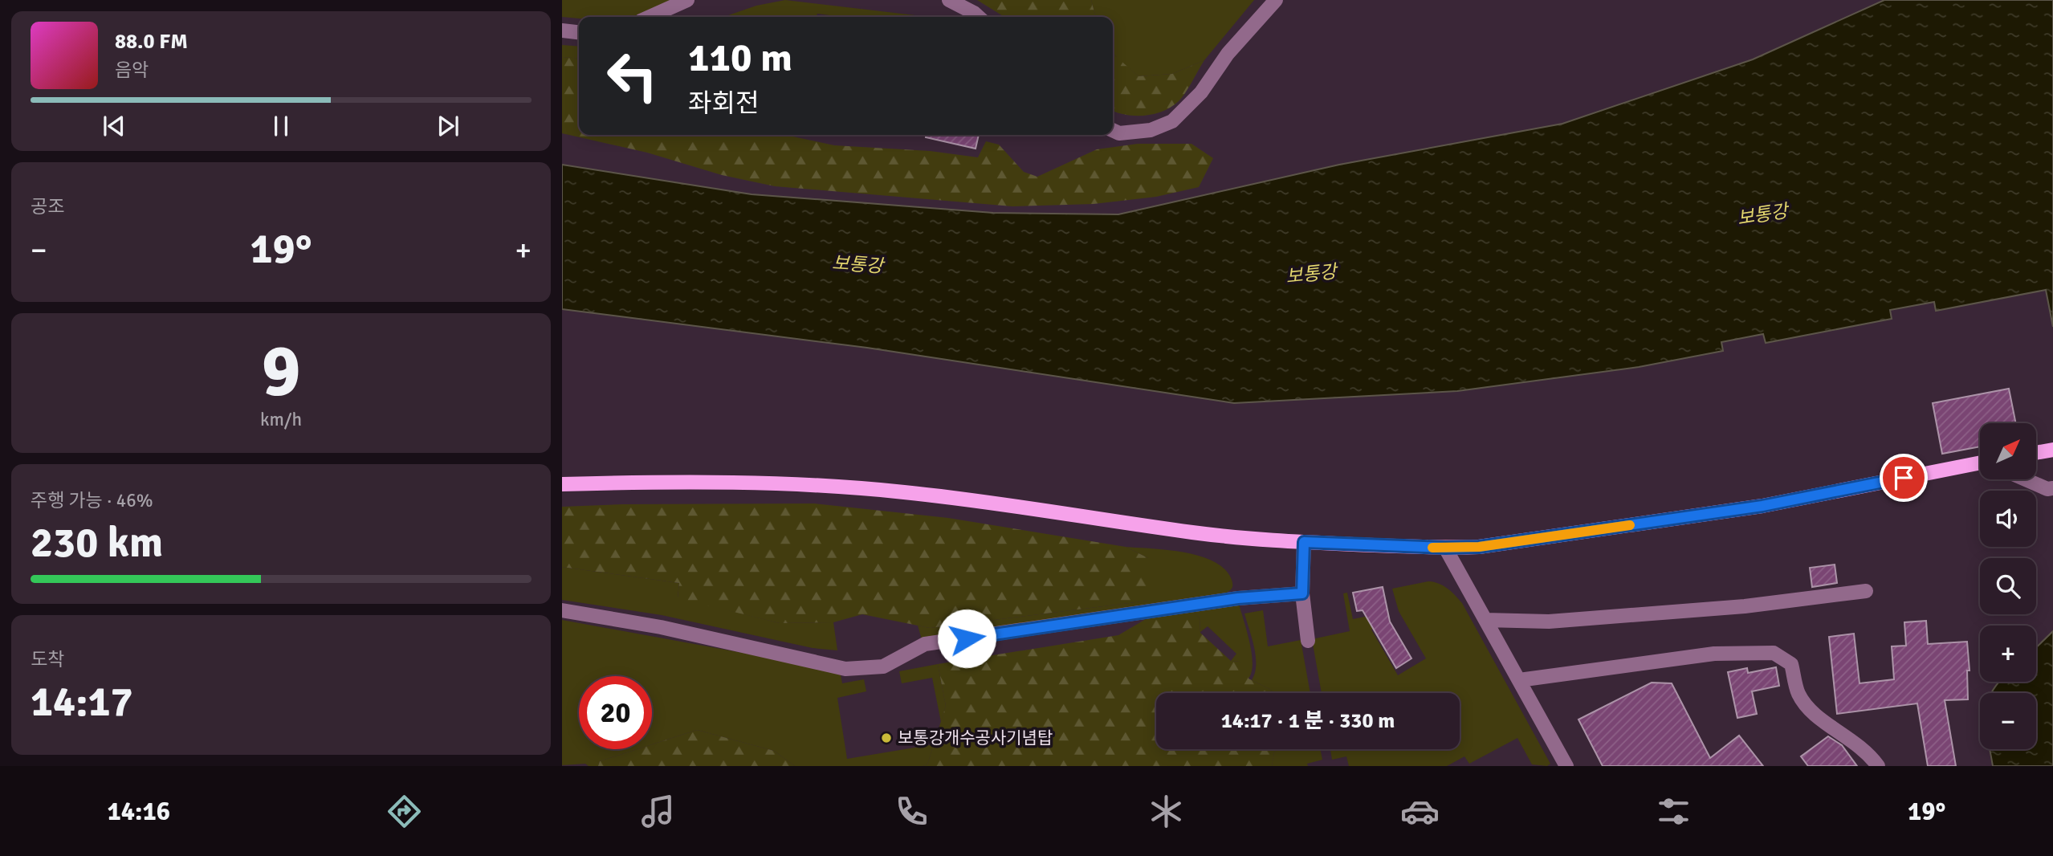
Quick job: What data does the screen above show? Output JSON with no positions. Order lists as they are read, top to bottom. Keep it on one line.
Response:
{"water":["보통강"],"places":["보통강개수공사기념탑"],"north":"top right","page":{"turn":["110 m","좌회전"],"song":["88.0 FM","음악"],"tile":["공조",["9","km/h"],["주행 가능 · 46%","230 km"],["도착","14:17"]],"heat":["−","19°","+"],"map_buttons":["+","−"],"limit":"20","trip":"14:17 · 1 분 · 330 m","tabs":["14:16","19°"]}}
